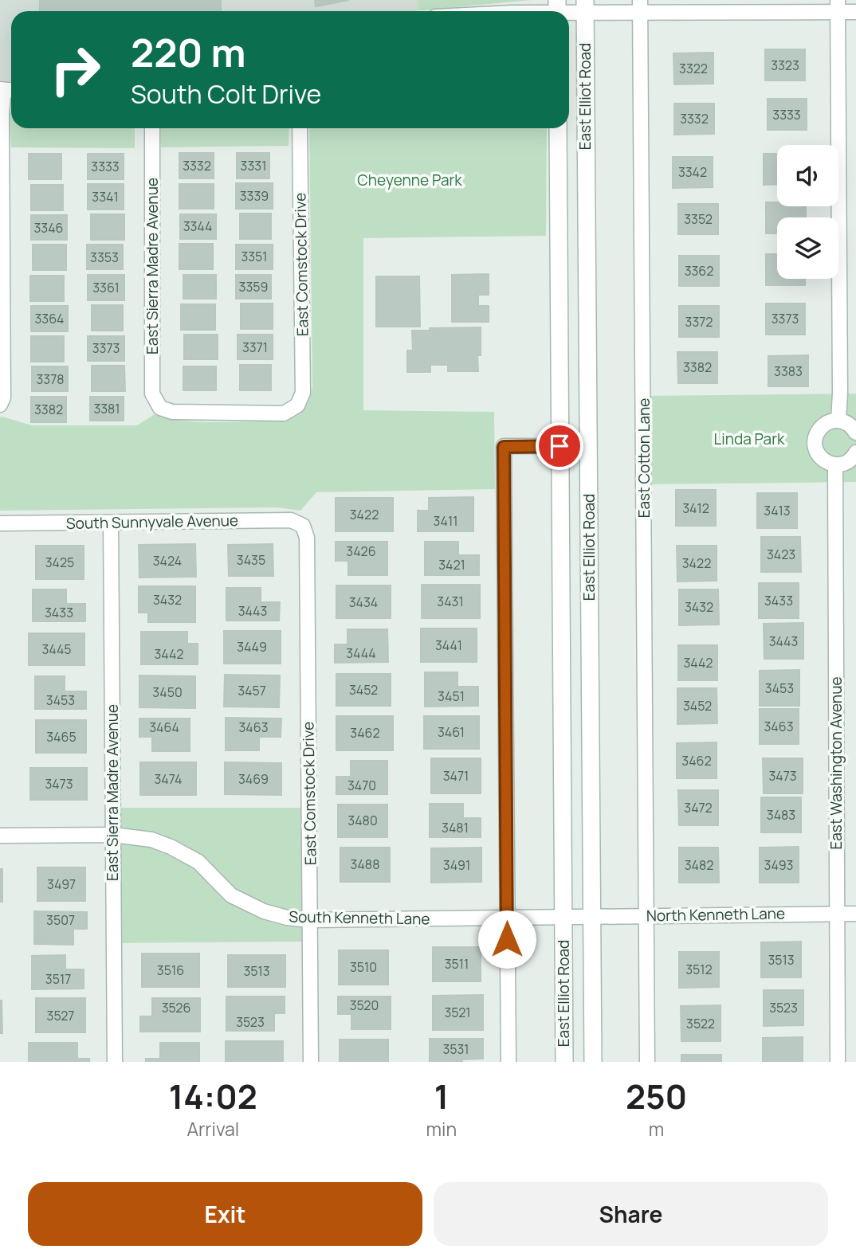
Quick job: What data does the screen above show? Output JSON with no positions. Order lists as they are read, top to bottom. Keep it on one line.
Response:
{"streets":{"main road":["East Elliot Road"],"street":["East Comstock Drive","East Sierra Madre Avenue","East Cotton Lane","South Sunnyvale Avenue","East Washington Avenue","North Kenneth Lane","South Kenneth Lane"]},"crossings":[["East Elliot Road","North Kenneth Lane"],["East Elliot Road","South Kenneth Lane"],["East Comstock Drive","East Sierra Madre Avenue"],["East Comstock Drive","South Sunnyvale Avenue"],["East Comstock Drive","South Kenneth Lane"],["East Sierra Madre Avenue","South Sunnyvale Avenue"],["East Sierra Madre Avenue","South Kenneth Lane"],["East Cotton Lane","North Kenneth Lane"],["East Washington Avenue","North Kenneth Lane"],["North Kenneth Lane","South Kenneth Lane"]],"parks":["Cheyenne Park","Linda Park"],"house_numbers":["3323","3322","3333","3332","3332","3331","3333","3342","3339","3341","3352","3344","3346","3351","3353","3362","3359","3361","3364","3373","3372","3371","3373","3382","3383","3378","3381","3382","3412","3413","3422","3411","3426","3423","3435","3424","3425","3422","3421","3432","3433","3431","3434","3432","3443","3433","3443","3441","3449","3445","3444","3442","3442","3453","3452","3457","3450","3451","3453","3452","3463","3464","3463","3461","3462","3465","3462","3471","3473","3474","3469","3473","3470","3472","3483","3480","3481","3488","3491","3482","3493","3497","3507","3513","3511","3510","3512","3516","3513","3517","3520","3526","3523","3521","3527","3523","3522","3531"],"page":{"turn":["220 m","South Colt Drive"],"eta":["14:02","Arrival","1","min","250","m"],"buttons":["Exit","Share"]}}
